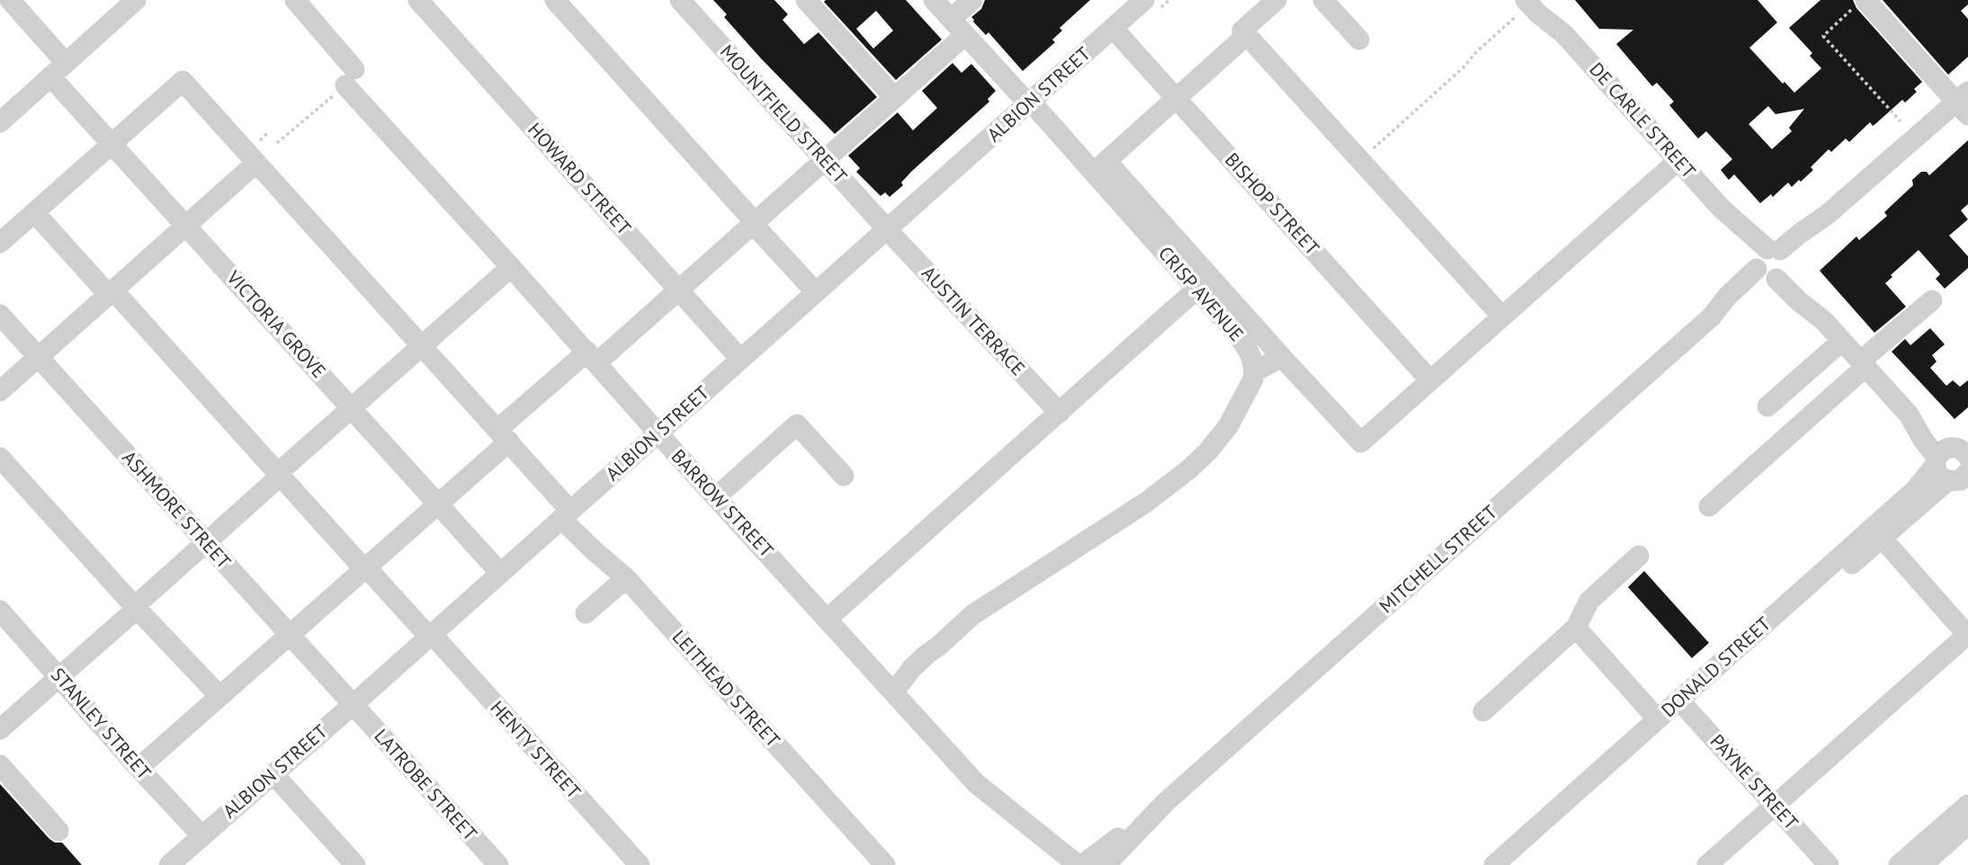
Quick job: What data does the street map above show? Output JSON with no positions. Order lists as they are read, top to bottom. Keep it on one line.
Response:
{"streets":{"street":["ALBION STREET","MOUNTFIELD STREET","DE CARLE STREET","HOWARD STREET","BISHOP STREET","CRISP AVENUE","AUSTIN TERRACE","VICTORIA GROVE","BARROW STREET","ASHMORE STREET","MITCHELL STREET","DONALD STREET","LEITHEAD STREET","STANLEY STREET","HENTY STREET","PAYNE STREET","LATROBE STREET"]},"crossings":[["ALBION STREET","MOUNTFIELD STREET"],["ALBION STREET","HOWARD STREET"],["ALBION STREET","BISHOP STREET"],["ALBION STREET","CRISP AVENUE"],["ALBION STREET","AUSTIN TERRACE"],["ALBION STREET","VICTORIA GROVE"],["ALBION STREET","BARROW STREET"],["ALBION STREET","ASHMORE STREET"],["ALBION STREET","LEITHEAD STREET"],["ALBION STREET","STANLEY STREET"],["ALBION STREET","HENTY STREET"],["ALBION STREET","LATROBE STREET"],["MOUNTFIELD STREET","AUSTIN TERRACE"],["DE CARLE STREET","MITCHELL STREET"],["DE CARLE STREET","DONALD STREET"],["VICTORIA GROVE","LEITHEAD STREET"],["ASHMORE STREET","LATROBE STREET"],["DONALD STREET","PAYNE STREET"]]}
